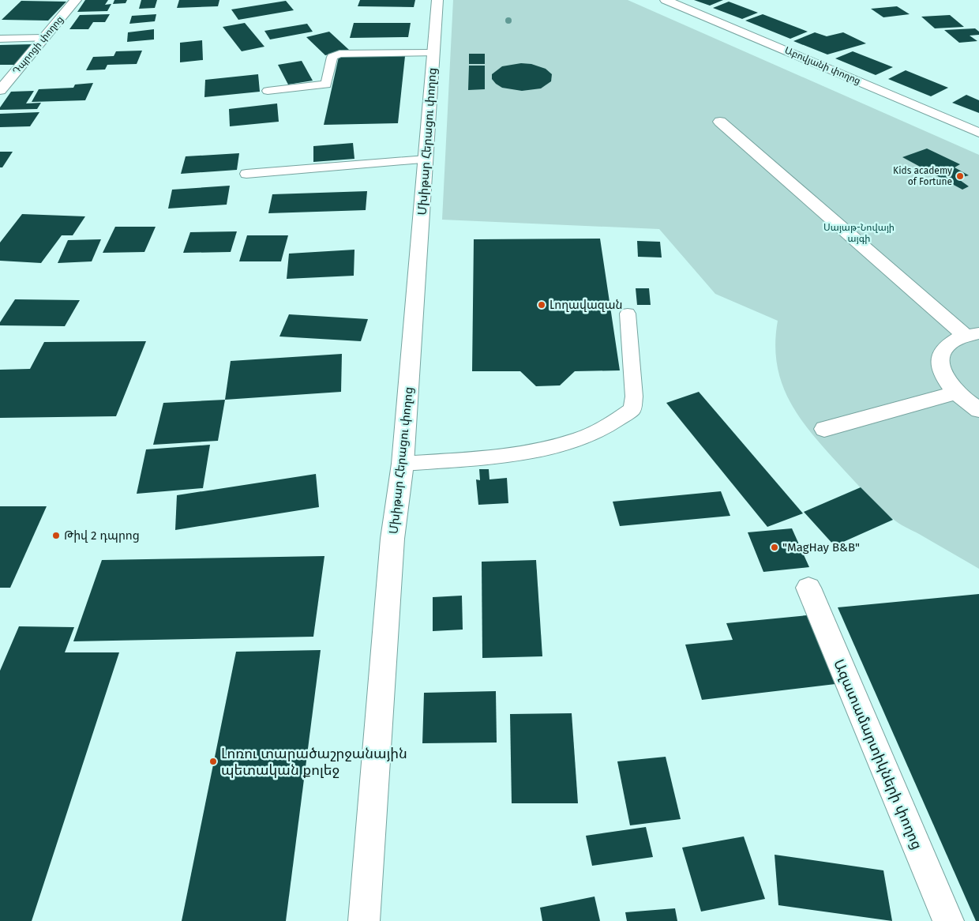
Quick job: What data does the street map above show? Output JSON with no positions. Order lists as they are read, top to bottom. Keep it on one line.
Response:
{"streets":{"street":["Դպրոցի փողոց","Աբովյանի փողոց","Մխիթար Հերացու փողոց","Ազատամարտիկների փողոց"]},"parks":["Սայաթ-Նովայի այգի"],"places":["Kids academy of Fortune","Լողավազան","Թիվ 2 դպրոց","\"MagHay B&B\"","Լոռու տարածաշրջանային պետական քոլեջ"]}
